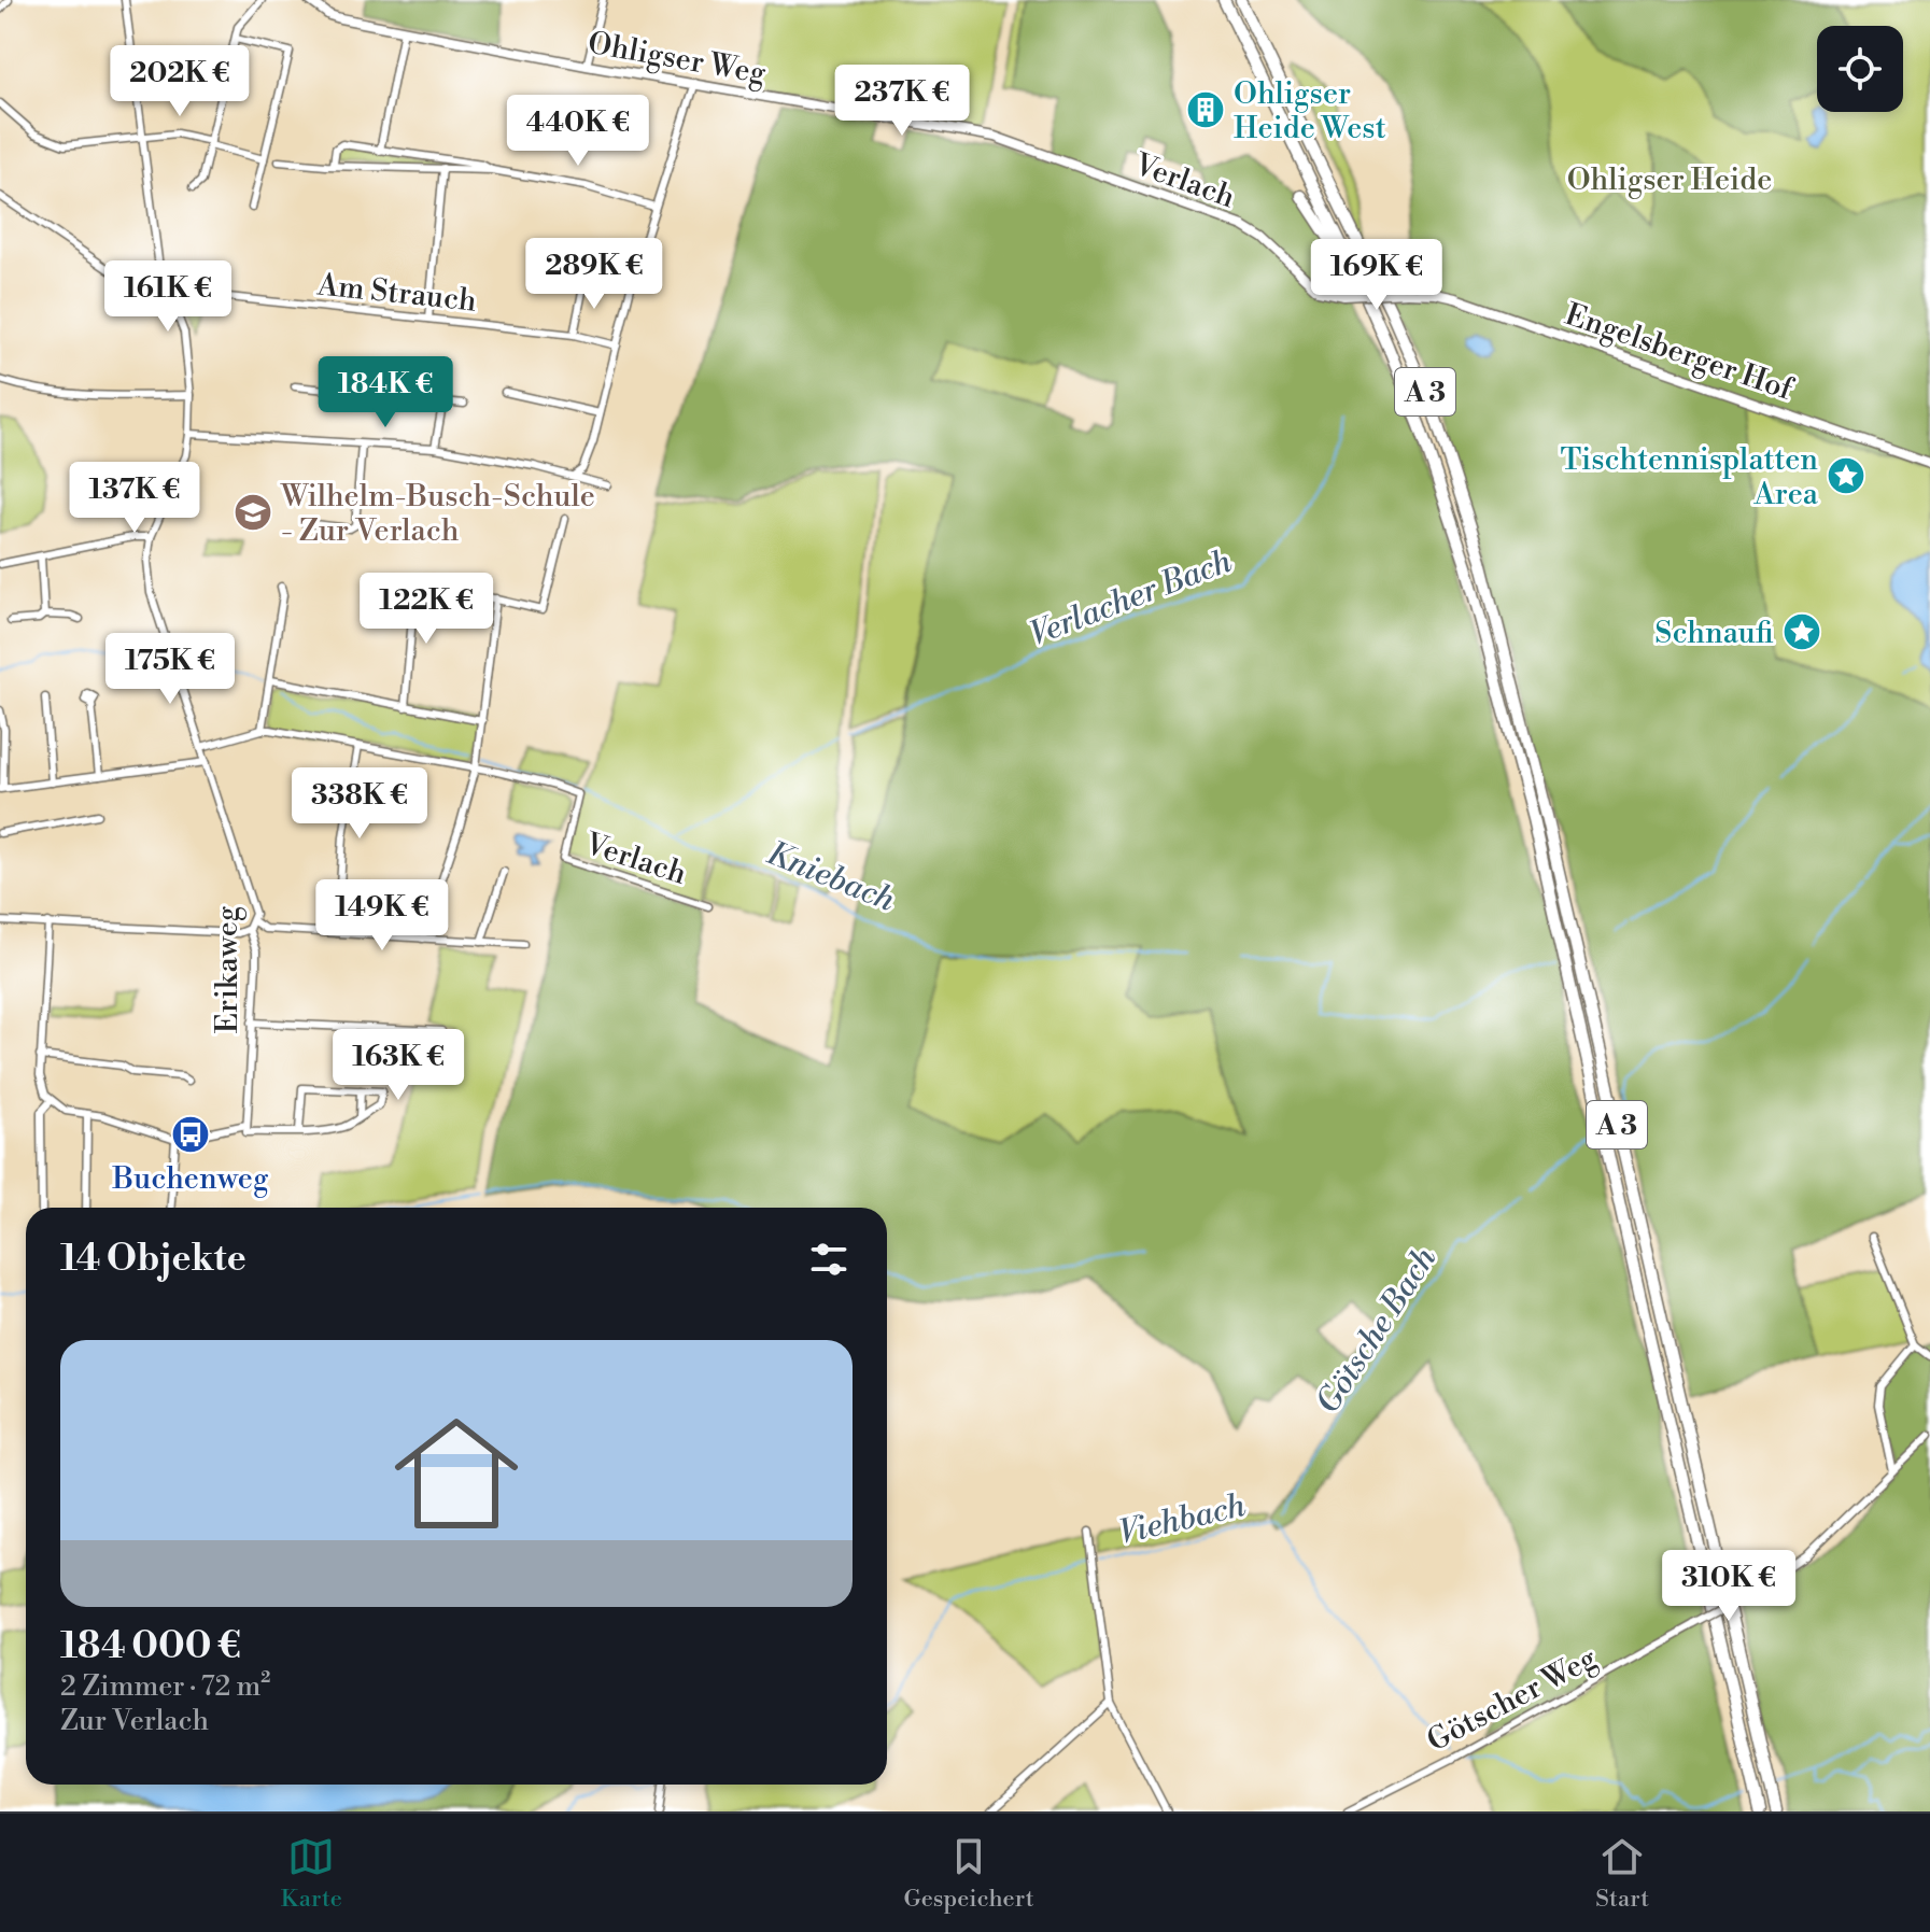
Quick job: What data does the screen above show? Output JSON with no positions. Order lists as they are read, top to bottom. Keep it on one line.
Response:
{"streets":{"highway":["A 3"],"street":["Ohligser Weg","Verlach","Am Strauch","Engelsberger Hof","Erikaweg","Götscher Weg"]},"crossings":[["Ohligser Weg","Verlach"],["Verlach","Engelsberger Hof"],["Am Strauch","Erikaweg"]],"water":["Verlacher Bach","Kniebach","Götsche Bach","Viehbach"],"parks":["Ohligser Heide"],"places":{"building":["Ohligser Heide West"],"place":["Tischtennisplatten Area","Schnaufi"],"school or university":["Wilhelm-Busch-Schule - Zur Verlach"],"bus stop":["Buchenweg"]},"page":{"price":["202K €","237K €","440K €","289K €","169K €","161K €","184K €","137K €","122K €","175K €","338K €","149K €","163K €","310K €"],"heading":"14 Objekte","list":[{"name":"184 000 €","note":"2 Zimmer · 72 m² · Zur Verlach"}],"tabs":["Karte","Gespeichert","Start"]}}
